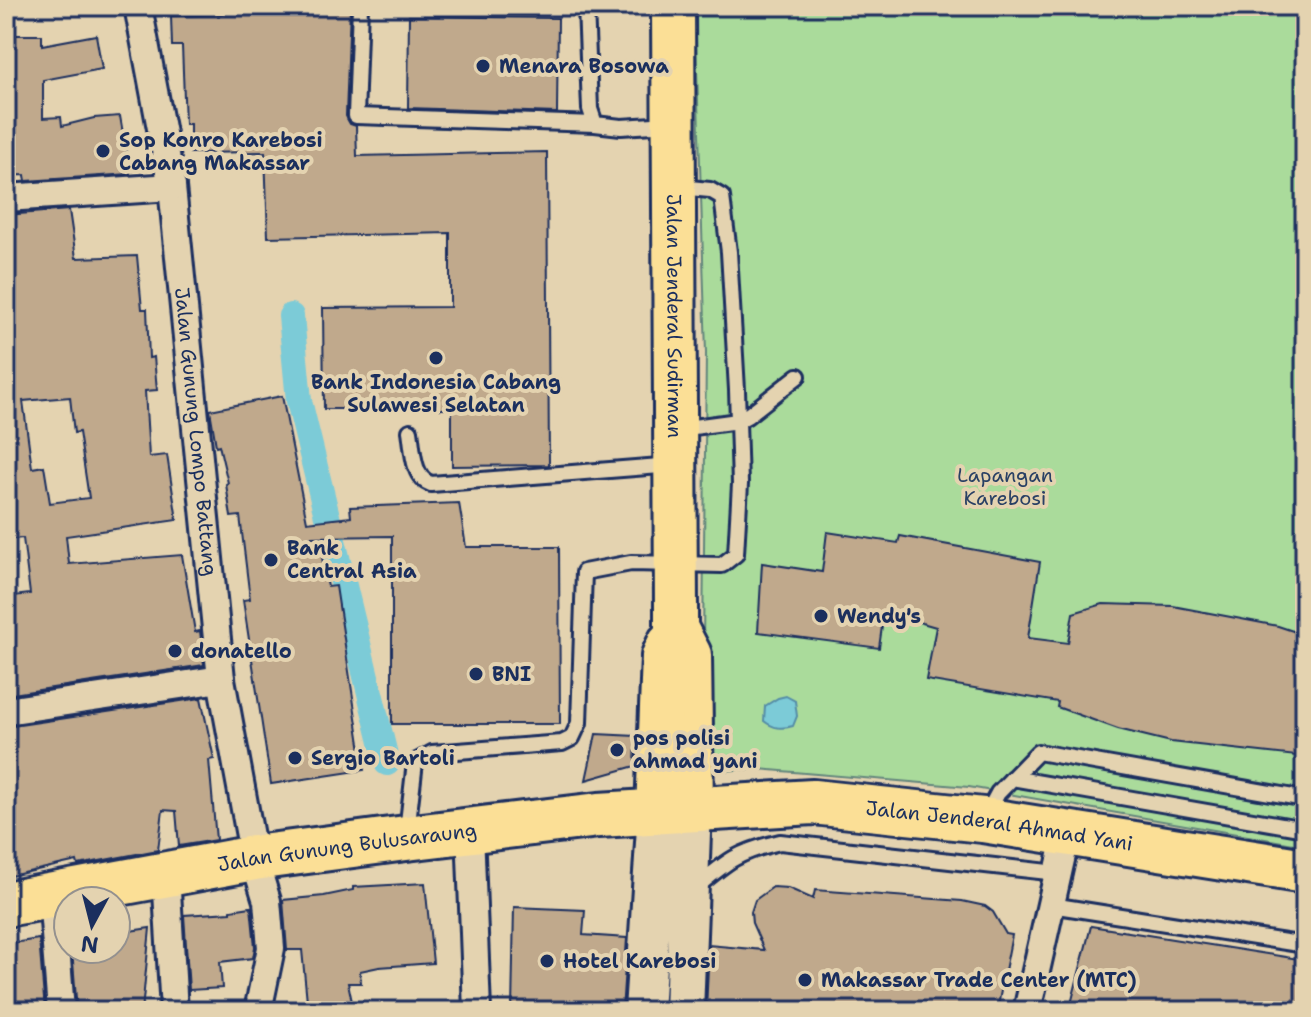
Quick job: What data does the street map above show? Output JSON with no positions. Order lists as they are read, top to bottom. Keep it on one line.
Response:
{"streets":{"highway":["Jalan Jenderal Ahmad Yani","Jalan Gunung Bulusaraung"],"main road":["Jalan Jenderal Sudirman"],"street":["Jalan Gunung Lompo Battang"]},"crossings":[["Jalan Jenderal Sudirman","Jalan Jenderal Ahmad Yani"],["Jalan Jenderal Sudirman","Jalan Gunung Bulusaraung"],["Jalan Gunung Lompo Battang","Jalan Gunung Bulusaraung"],["Jalan Jenderal Ahmad Yani","Jalan Gunung Bulusaraung"]],"parks":["Lapangan Karebosi"],"places":["Menara Bosowa","Sop Konro Karebosi Cabang Makassar","Bank Indonesia Cabang Sulawesi Selatan","Bank Central Asia","Wendy's","donatello","BNI","pos polisi ahmad yani","Sergio Bartoli","Hotel Karebosi","Makassar Trade Center (MTC)"],"north":"bottom"}
